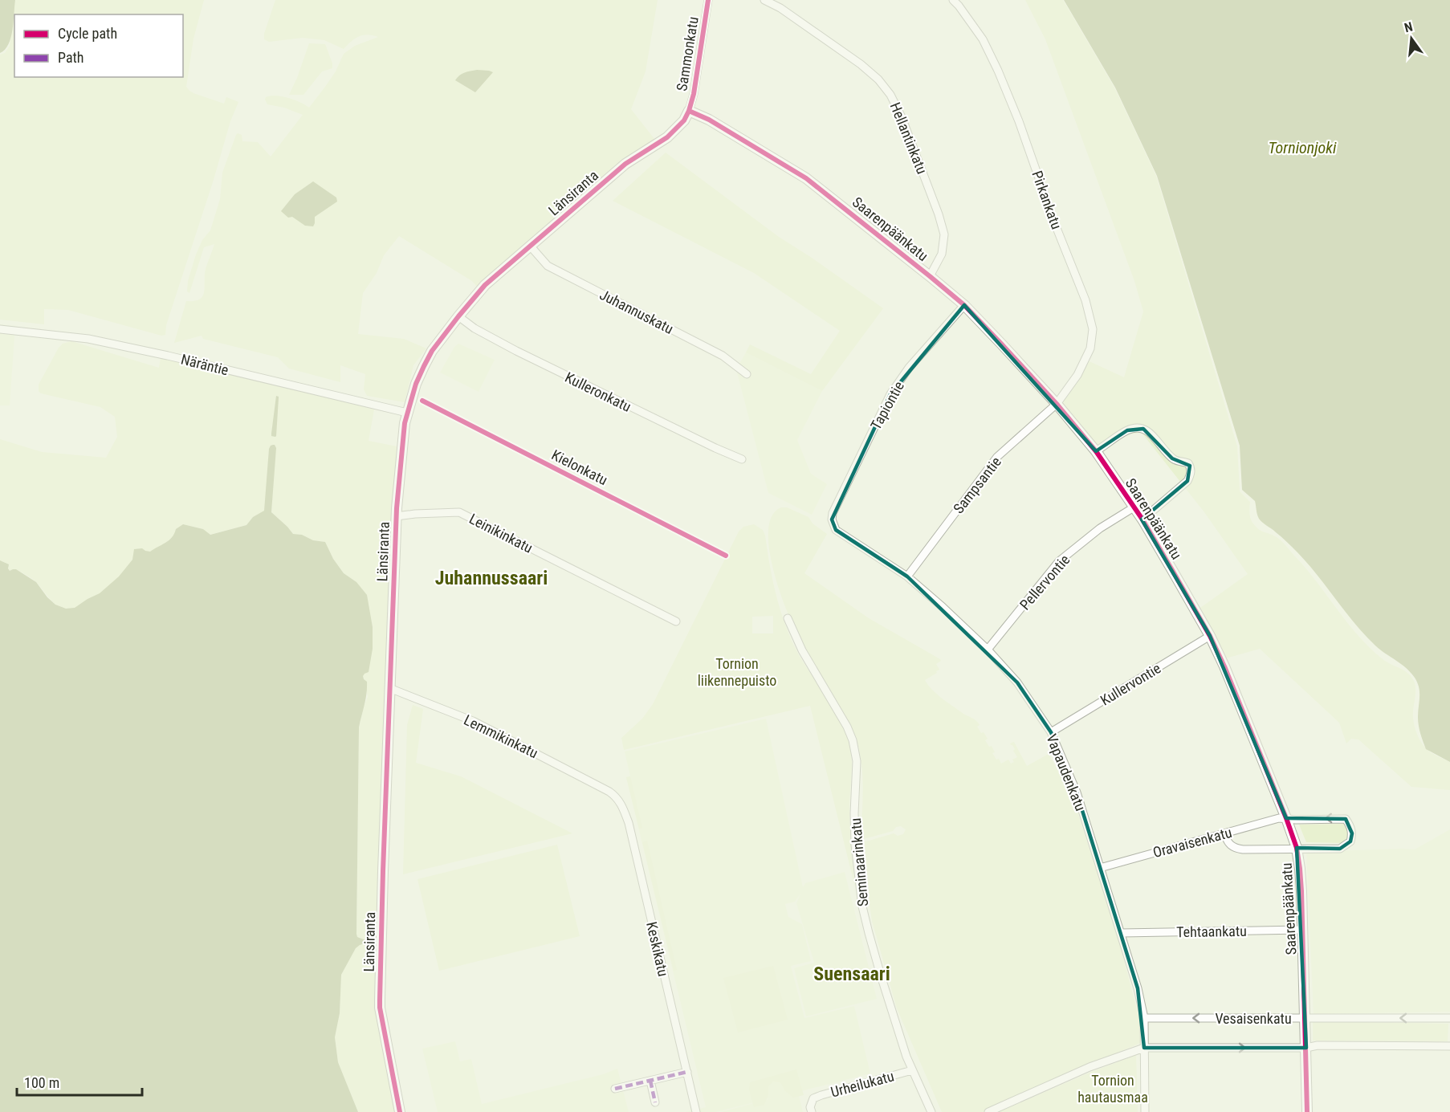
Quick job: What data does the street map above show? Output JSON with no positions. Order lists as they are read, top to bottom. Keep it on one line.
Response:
{"streets":{"street":["Sammonkatu","Hellantinkatu","Länsiranta","Pirkankatu","Saarenpäänkatu","Juhannuskatu","Näräntie","Kulleronkatu","Tapiontie","Sampsantie","Leinikinkatu","Pellervontie","Kullervontie","Lemmikinkatu","Vapaudenkatu","Oravaisenkatu","Seminaarinkatu","Tehtaankatu","Keskikatu","Vesaisenkatu","Urheilukatu"],"cycle path":["Kielonkatu"]},"crossings":[["Sammonkatu","Länsiranta"],["Sammonkatu","Saarenpäänkatu"],["Hellantinkatu","Saarenpäänkatu"],["Länsiranta","Saarenpäänkatu"],["Länsiranta","Juhannuskatu"],["Länsiranta","Näräntie"],["Länsiranta","Kulleronkatu"],["Länsiranta","Leinikinkatu"],["Länsiranta","Lemmikinkatu"],["Pirkankatu","Saarenpäänkatu"],["Pirkankatu","Sampsantie"],["Saarenpäänkatu","Tapiontie"],["Saarenpäänkatu","Sampsantie"],["Saarenpäänkatu","Pellervontie"],["Saarenpäänkatu","Kullervontie"],["Saarenpäänkatu","Oravaisenkatu"],["Saarenpäänkatu","Tehtaankatu"],["Saarenpäänkatu","Vesaisenkatu"],["Tapiontie","Vapaudenkatu"],["Sampsantie","Vapaudenkatu"],["Pellervontie","Vapaudenkatu"],["Kullervontie","Vapaudenkatu"],["Lemmikinkatu","Keskikatu"],["Vapaudenkatu","Oravaisenkatu"],["Vapaudenkatu","Tehtaankatu"],["Vapaudenkatu","Vesaisenkatu"],["Seminaarinkatu","Urheilukatu"]],"districts":["Juhannussaari","Suensaari"],"water":["Tornionjoki"],"parks":["Tornion liikennepuisto","Tornion hautausmaa"],"legend":["Cycle path","Path"],"scale_bar":"100 m","north":"top"}
